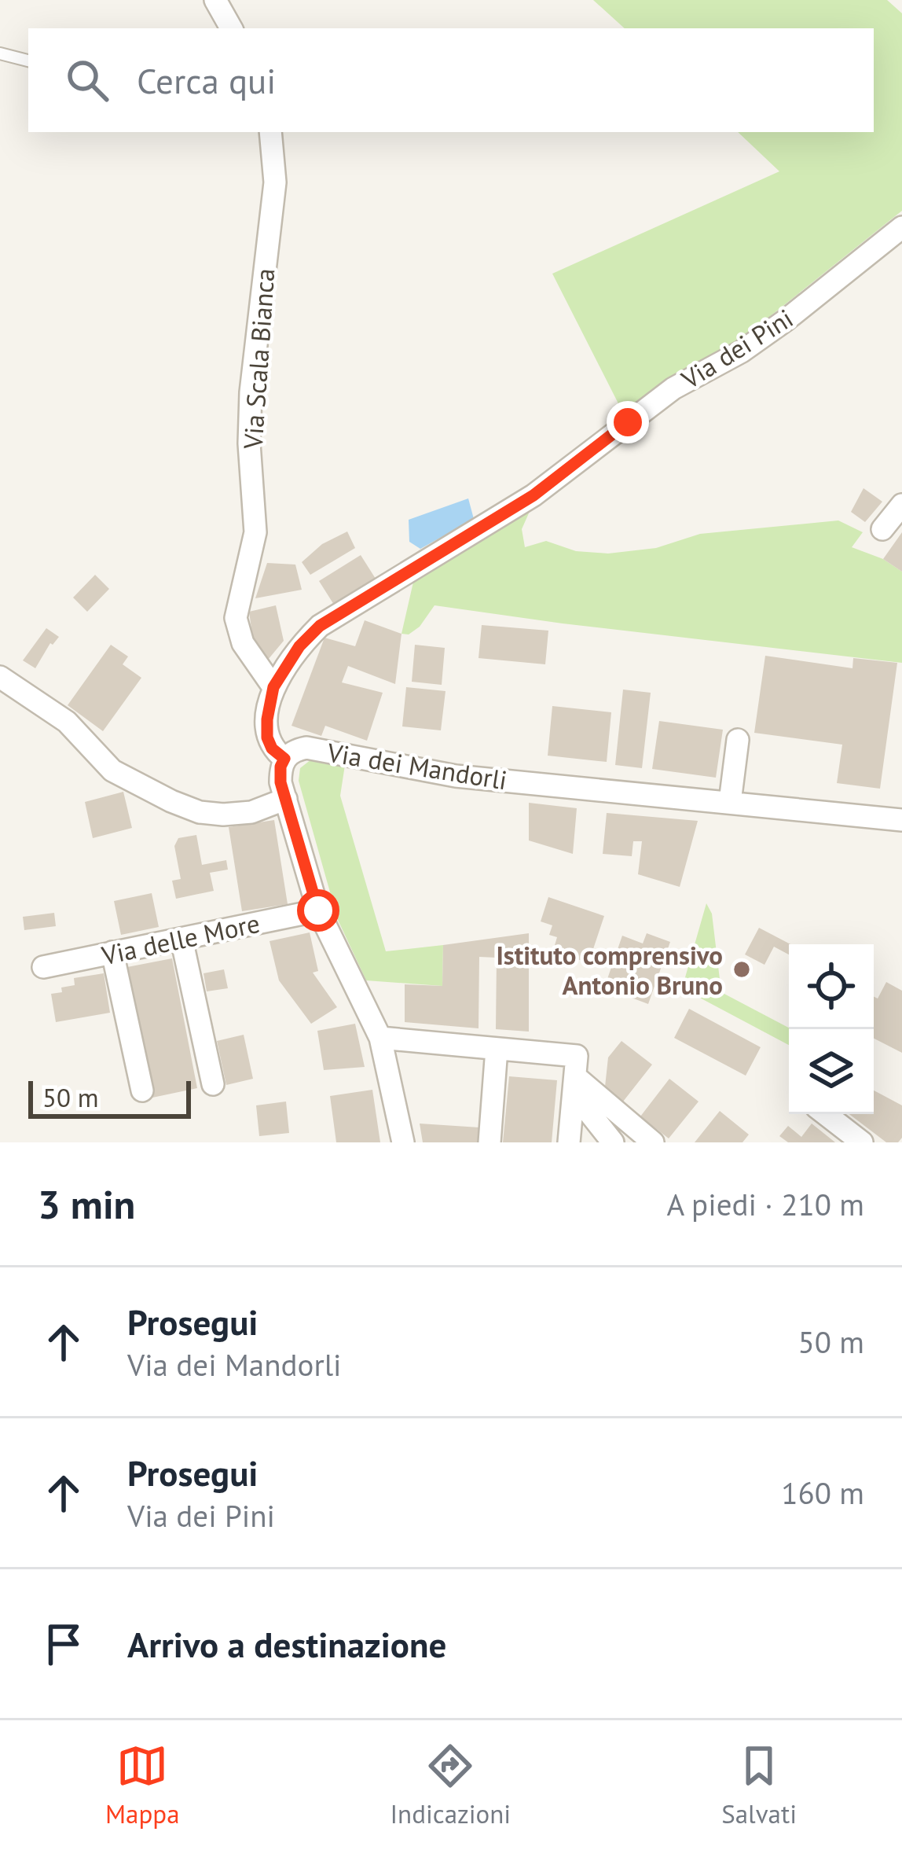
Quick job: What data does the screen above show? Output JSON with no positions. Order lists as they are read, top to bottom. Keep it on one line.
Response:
{"streets":{"street":["Via dei Pini","Via Scala Bianca","Via dei Mandorli","Via delle More"]},"crossings":[["Via dei Pini","Via Scala Bianca"],["Via dei Pini","Via dei Mandorli"]],"places":["Istituto comprensivo Antonio Bruno"],"scale_bar":"50 m","page":{"search":"Cerca qui","scale":"50 m","heading":["3 min","A piedi · 210 m"],"list":[["Prosegui","Via dei Mandorli","50 m"],["Prosegui","Via dei Pini","160 m"],"Arrivo a destinazione"],"nav":["Mappa","Indicazioni","Salvati"]}}
